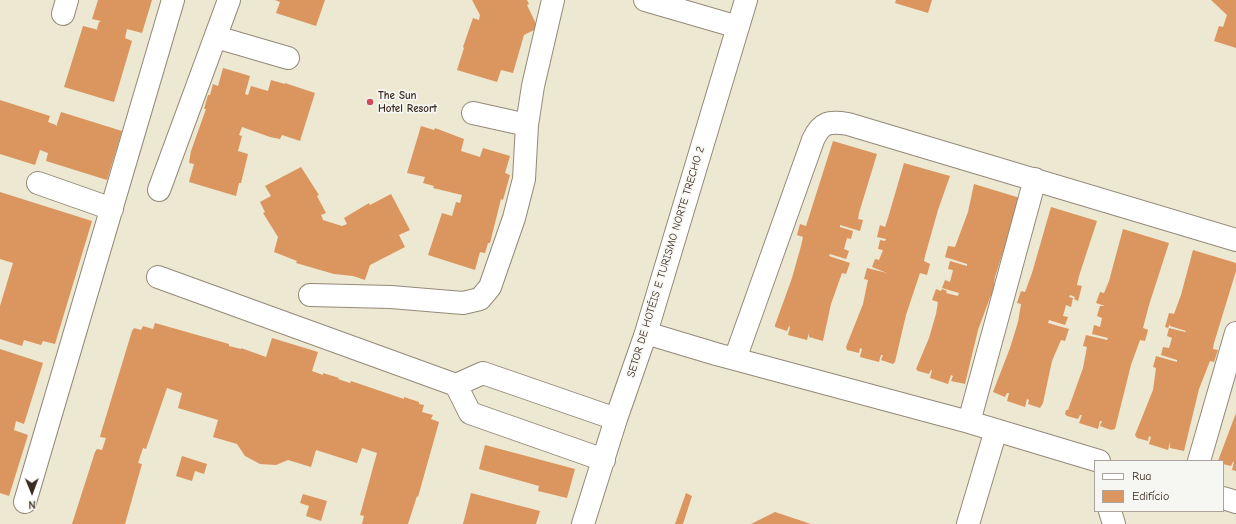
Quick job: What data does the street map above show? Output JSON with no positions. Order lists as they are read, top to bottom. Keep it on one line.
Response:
{"streets":{"lane":["SETOR DE HOTÉIS E TURISMO NORTE TRECHO 2"]},"places":["The Sun Hotel Resort"],"legend":["Rua","Edifício"],"north":"bottom"}
